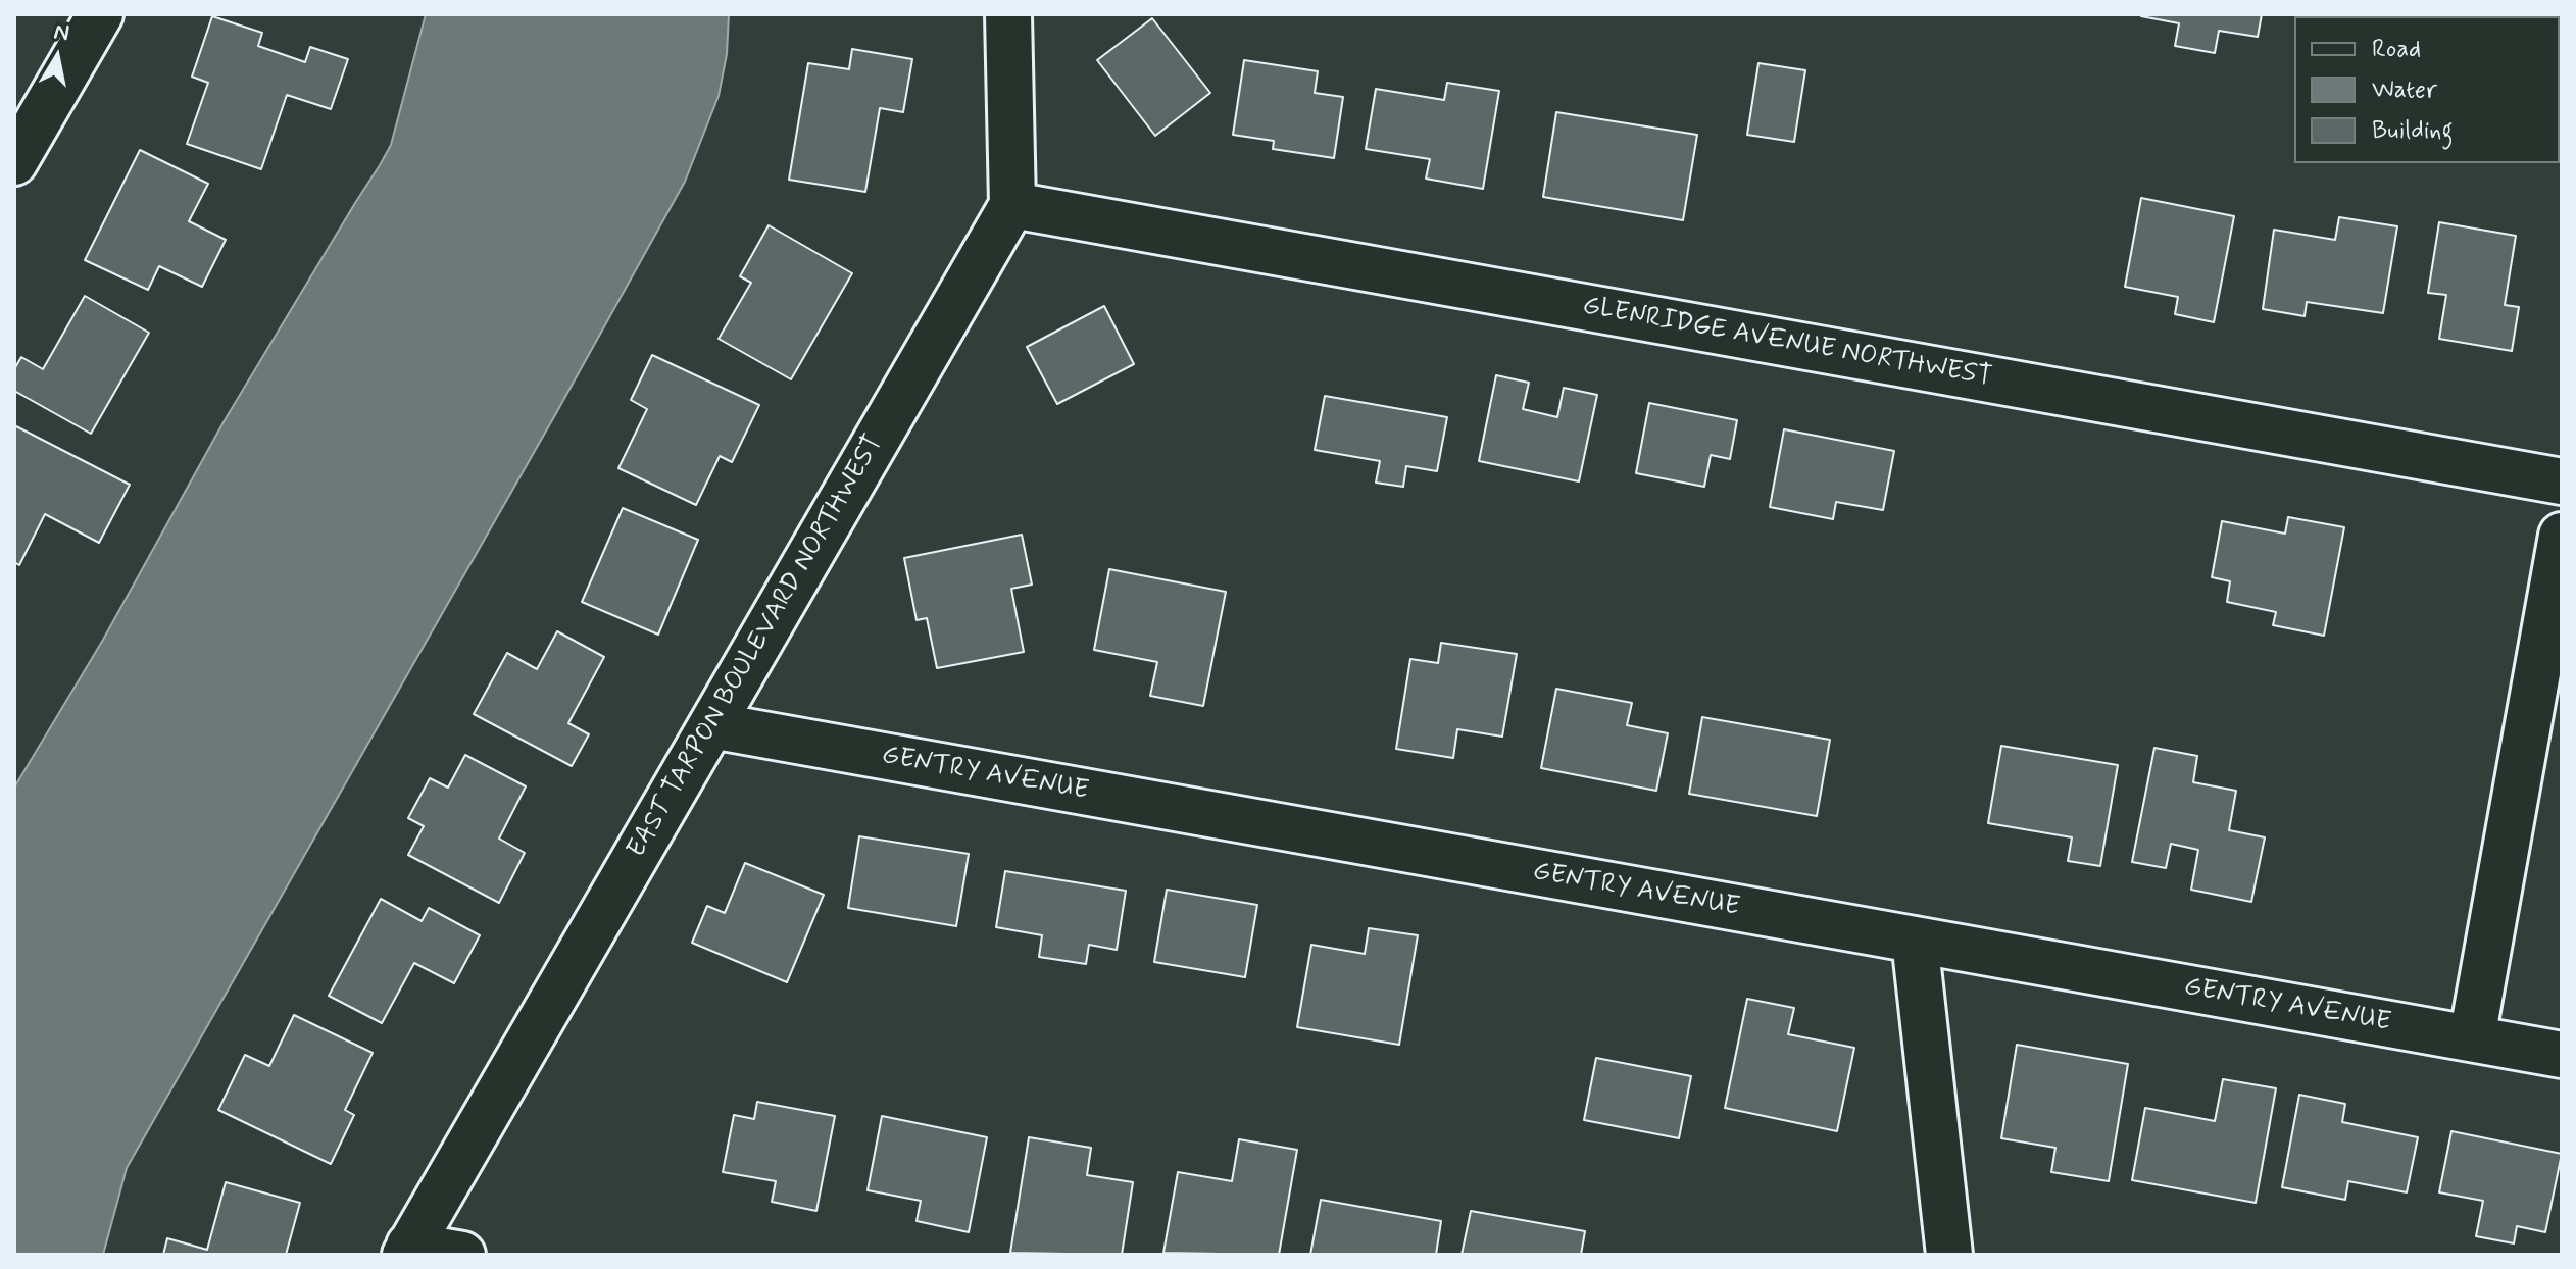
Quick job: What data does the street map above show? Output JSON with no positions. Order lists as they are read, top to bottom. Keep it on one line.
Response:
{"streets":{"street":["GLENRIDGE AVENUE NORTHWEST","EAST TARPON BOULEVARD NORTHWEST","GENTRY AVENUE"]},"crossings":[["GLENRIDGE AVENUE NORTHWEST","EAST TARPON BOULEVARD NORTHWEST"],["EAST TARPON BOULEVARD NORTHWEST","GENTRY AVENUE"]],"legend":["Road","Water","Building"],"north":"top"}
